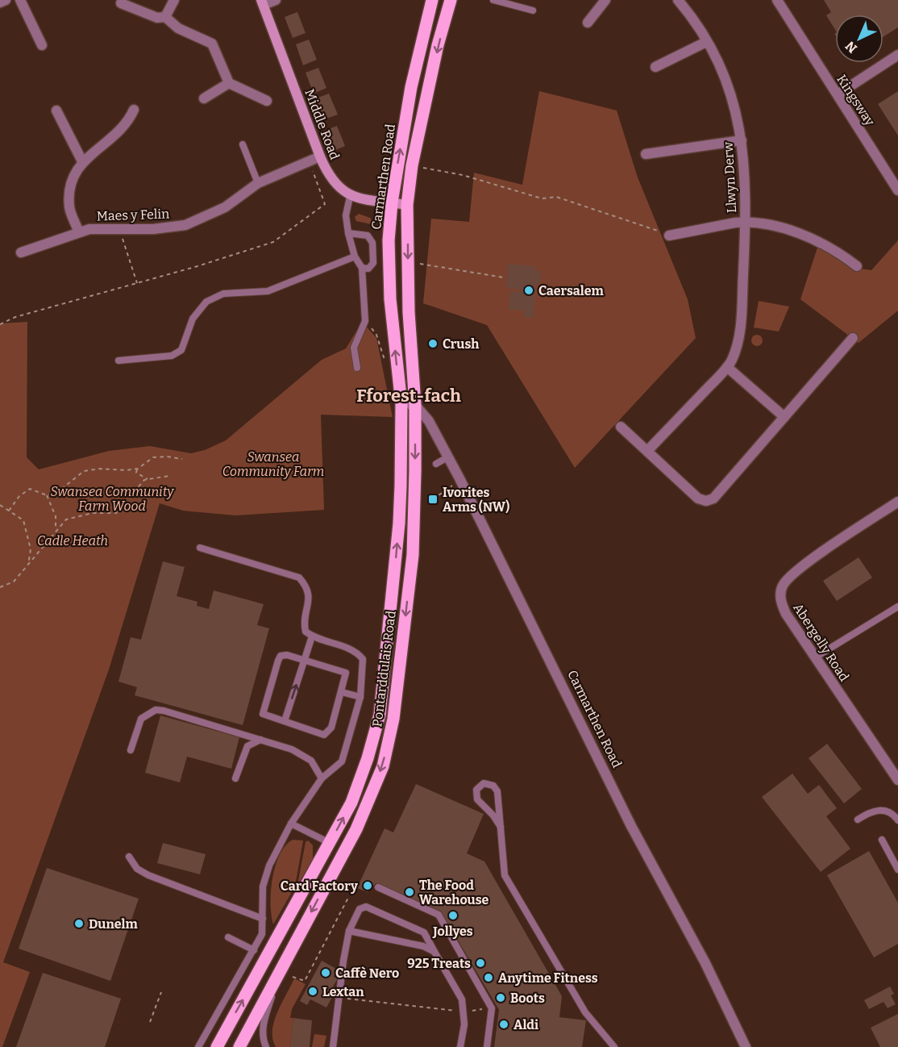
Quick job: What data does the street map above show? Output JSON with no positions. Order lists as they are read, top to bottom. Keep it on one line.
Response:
{"streets":{"main road":["Carmarthen Road","Pontarddulais Road"],"street":["Kingsway","Middle Road","Llwyn Derw","Maes y Felin","Abergelly Road"]},"crossings":[["Middle Road","Maes y Felin"],["Carmarthen Road","Pontarddulais Road"]],"districts":["Fforest-fach"],"parks":["Swansea Community Farm","Swansea Community Farm Wood","Cadle Heath"],"places":{"other":["Caersalem","Crush","Card Factory","The Food Warehouse","Jollyes","Dunelm","925 Treats","Caffè Nero","Anytime Fitness","Lextan","Boots","Aldi"],"transit":["Ivorites Arms (NW)"]},"north":"bottom left"}
